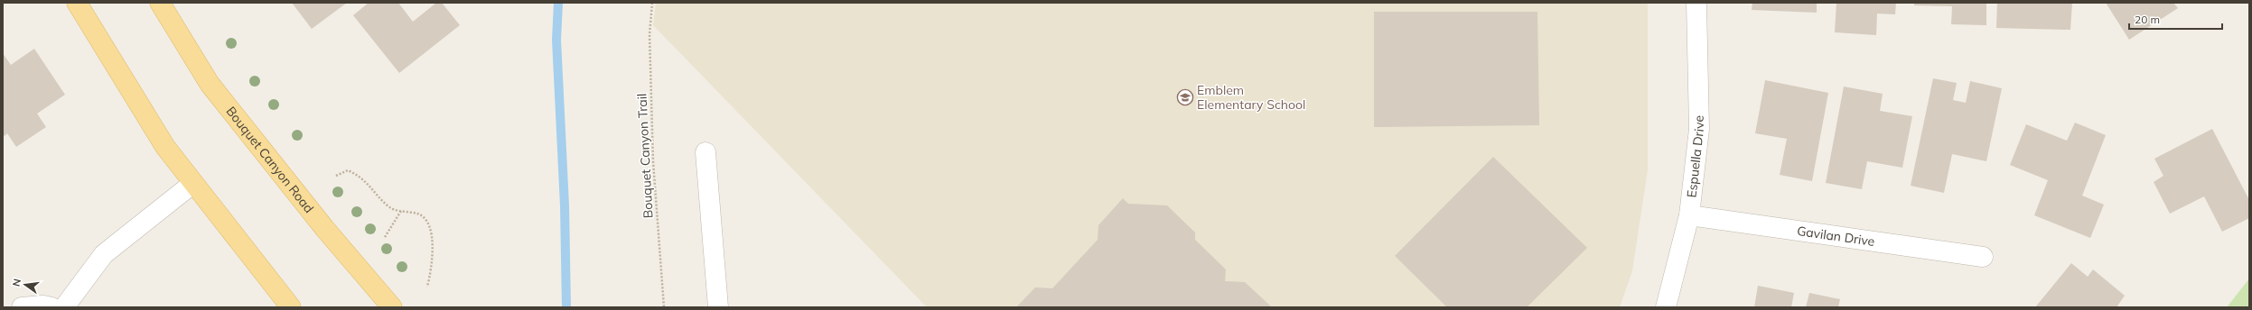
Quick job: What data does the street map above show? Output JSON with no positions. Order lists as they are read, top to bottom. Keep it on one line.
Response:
{"streets":{"main road":["Bouquet Canyon Road"],"street":["Espuella Drive","Gavilan Drive"],"path":["Bouquet Canyon Trail"]},"crossings":[["Espuella Drive","Gavilan Drive"]],"places":{"school or university":["Emblem Elementary School"]},"scale_bar":"20 m","north":"left"}
